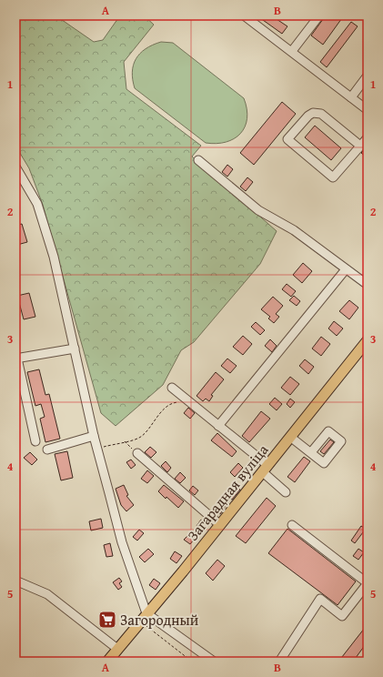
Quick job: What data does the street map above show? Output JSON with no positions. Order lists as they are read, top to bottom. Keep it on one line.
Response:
{"streets":{"main road":["Загарадная вуліца"]},"places":{"supermarket":["Загородный"]},"grid":{"columns":["A","B"],"rows":["1","2","3","4","5"]}}
